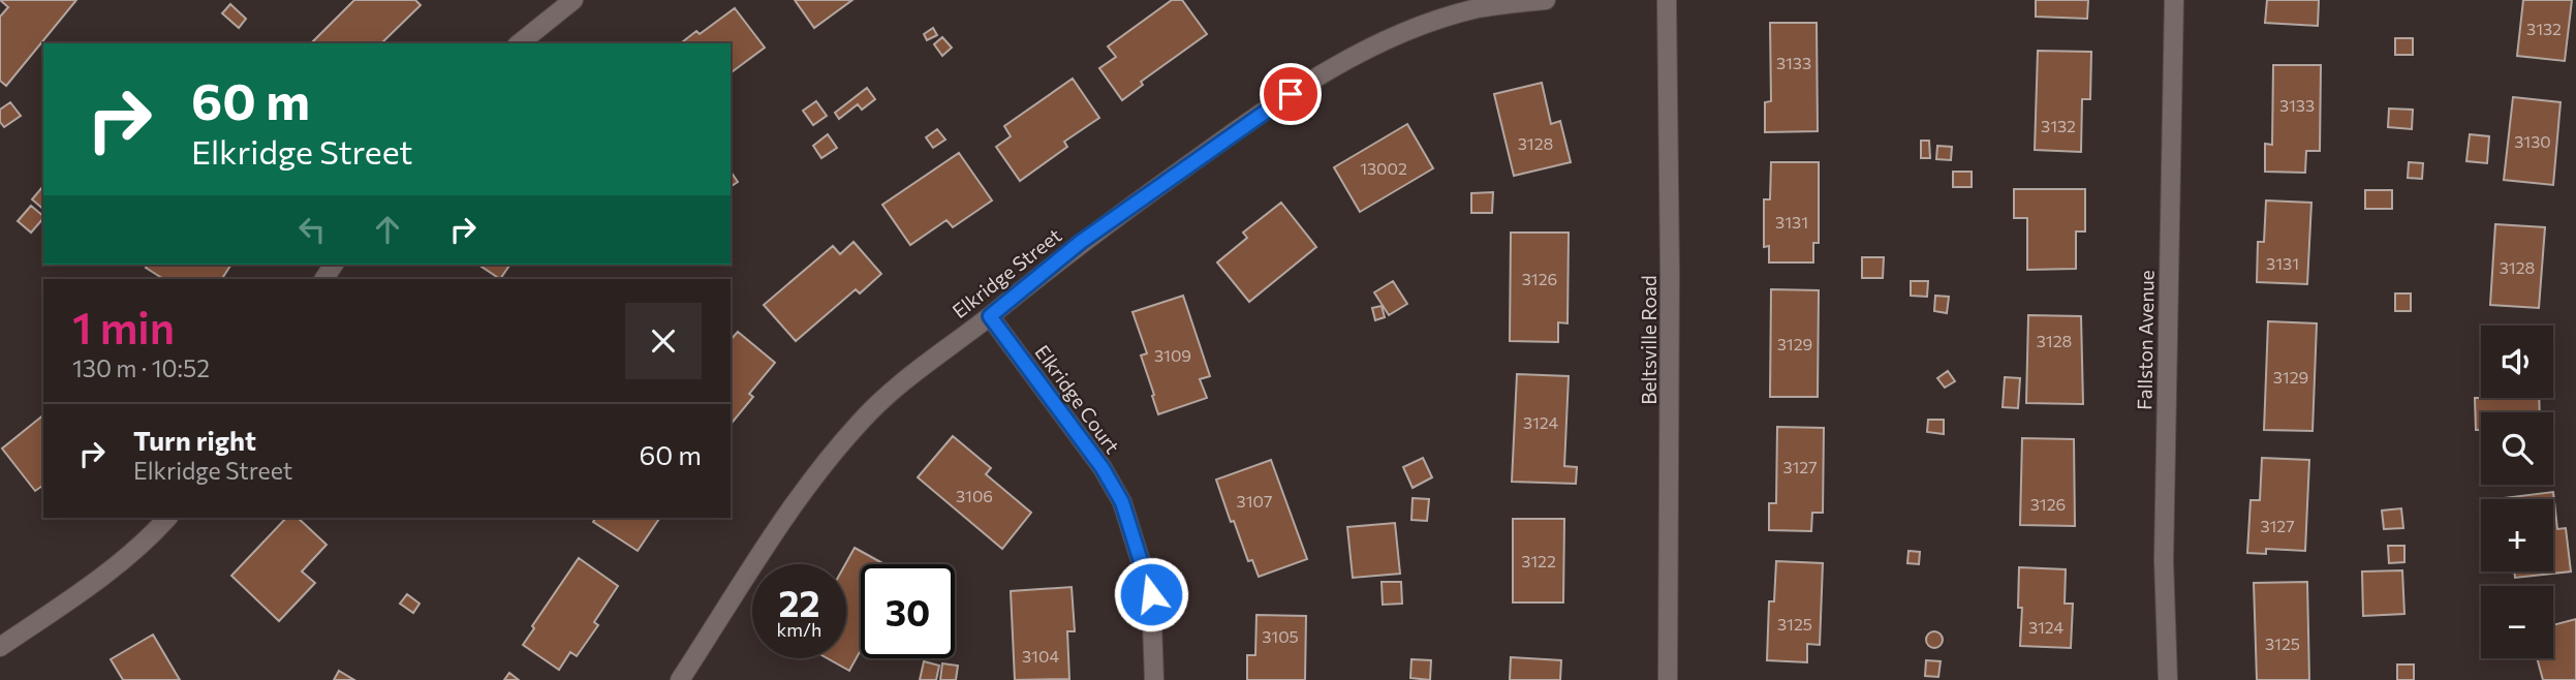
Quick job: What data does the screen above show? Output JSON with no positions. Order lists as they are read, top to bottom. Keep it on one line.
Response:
{"streets":{"street":["Elkridge Street","Beltsville Road","Fallston Avenue","Elkridge Court"]},"crossings":[["Elkridge Street","Elkridge Court"]],"house_numbers":["3132","3133","3133","3132","3130","3128","13002","3131","3131","3128","3126","3128","3129","3109","3129","3124","3127","3106","3107","3126","3127","3122","3125","3124","3105","3125","3104"],"page":{"turn":["60 m","Elkridge Street"],"heading":["1 min","130 m · 10:52"],"map_buttons":["+","−"],"list":[{"name":"Turn right","note":"Elkridge Street","value":"60 m"}],"speed":"22 km/h","limit":"30"}}
